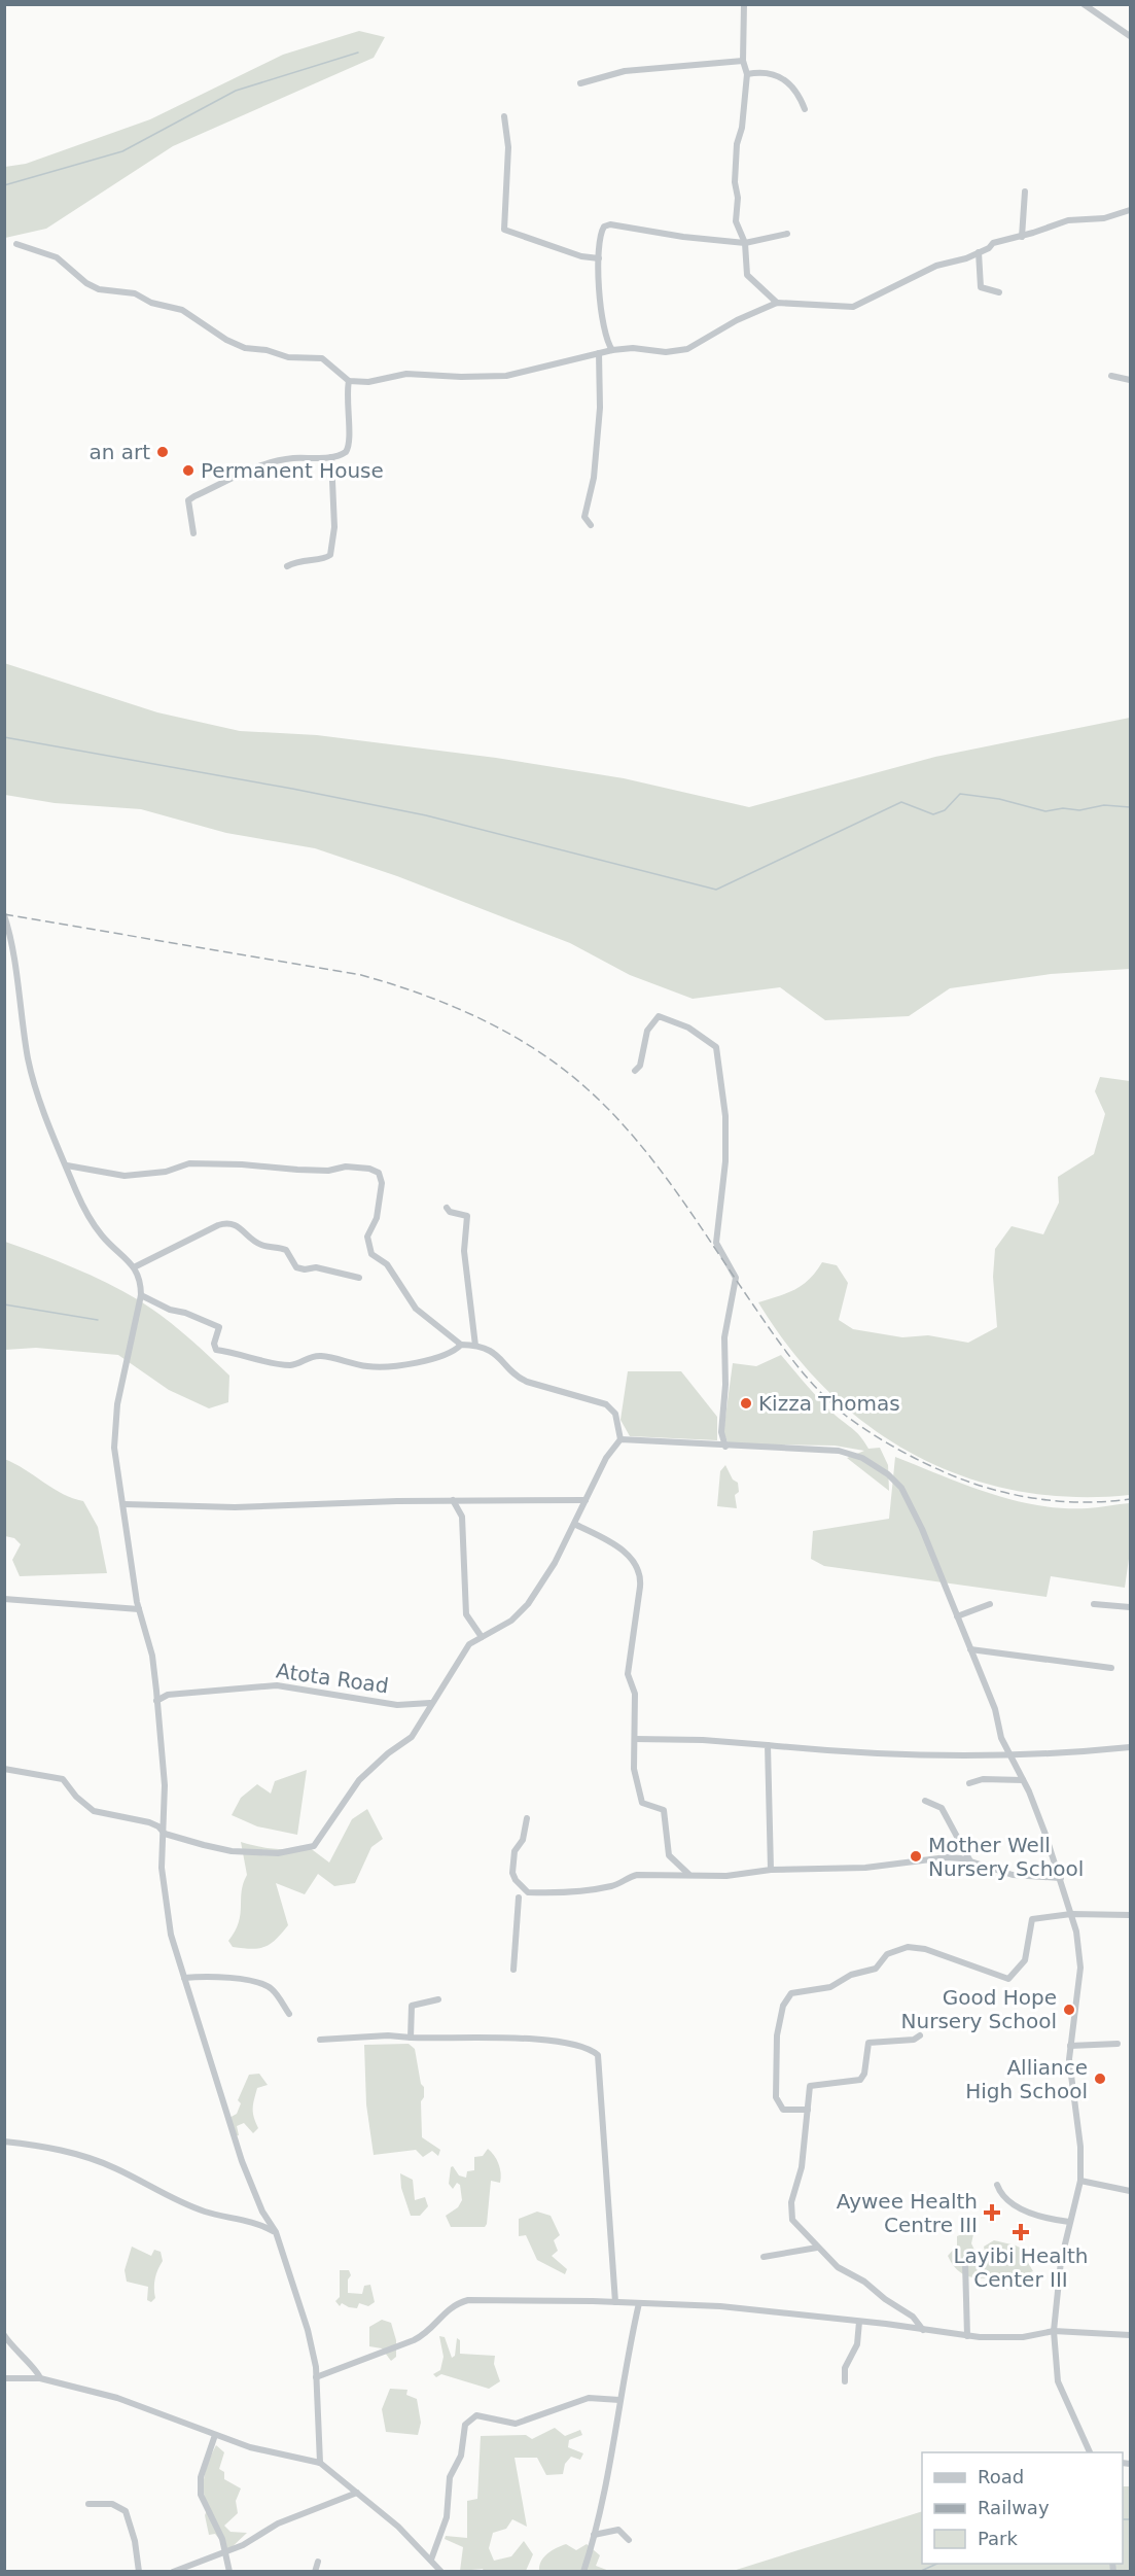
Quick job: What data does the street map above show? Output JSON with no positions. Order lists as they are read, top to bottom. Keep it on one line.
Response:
{"streets":{"street":["Atota Road"]},"places":{"other":["an art","Permanent House","Kizza Thomas","Mother Well Nursery School","Good Hope Nursery School","Alliance High School"],"health":["Aywee Health Centre III","Layibi Health Center III"]},"legend":["Road","Railway","Park"]}
